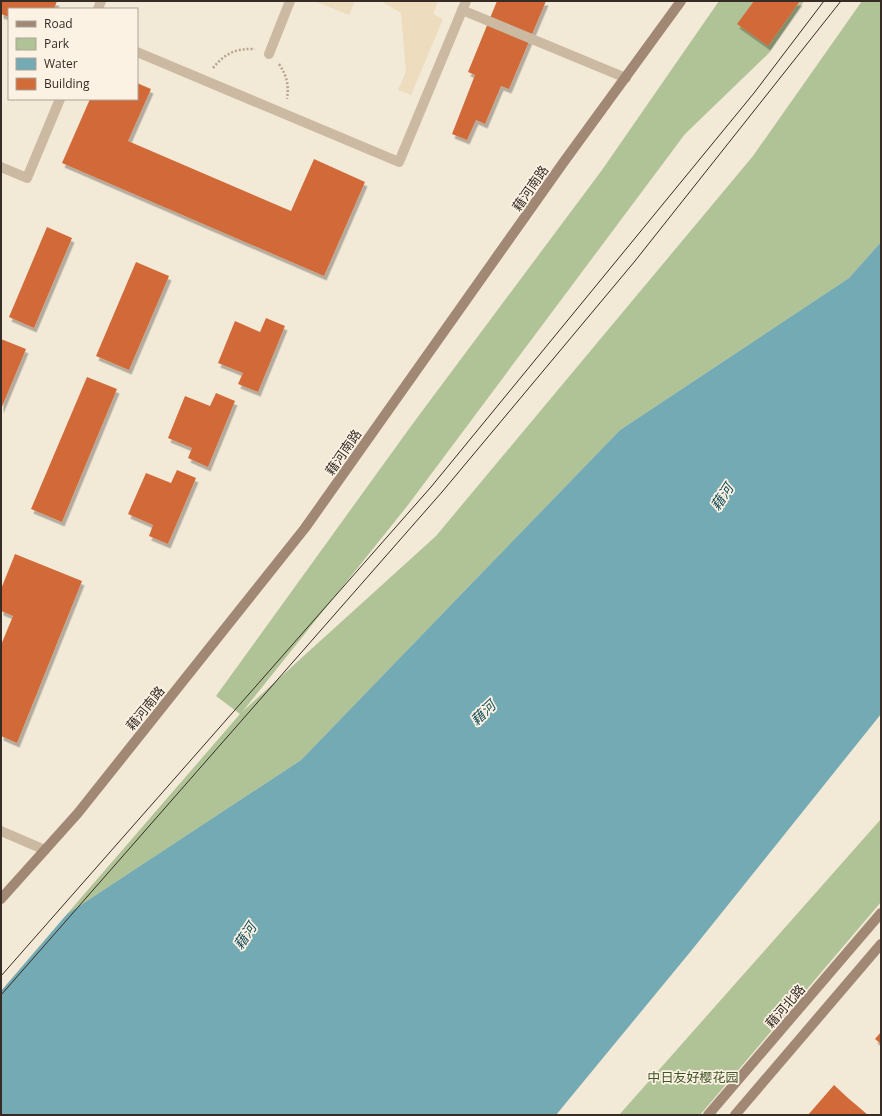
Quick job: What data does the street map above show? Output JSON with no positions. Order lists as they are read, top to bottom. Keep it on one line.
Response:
{"streets":{"main road":["藉河南路","藉河北路"]},"water":["藉河"],"parks":["中日友好樱花园"],"legend":["Road","Park","Water","Building"]}
